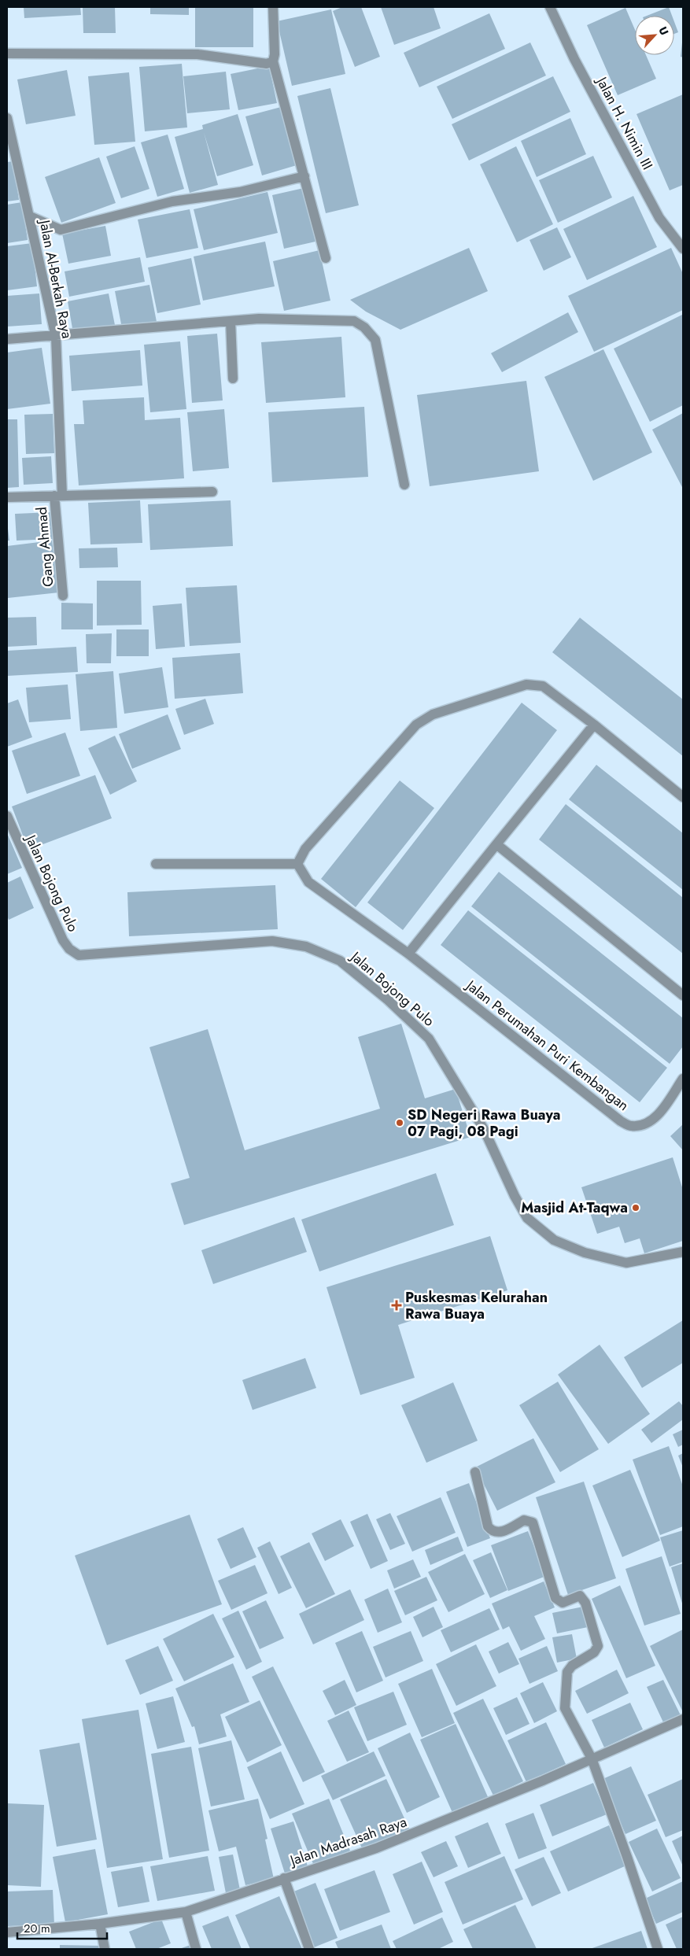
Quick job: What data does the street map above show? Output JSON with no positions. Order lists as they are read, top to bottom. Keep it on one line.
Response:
{"streets":{"street":["Jalan H. Nimin III","Jalan Al-Berkah Raya","Gang Ahmad","Jalan Bojong Pulo","Jalan Perumahan Puri Kembangan","Jalan Madrasah Raya"]},"crossings":[["Jalan Al-Berkah Raya","Gang Ahmad"]],"places":{"other":["SD Negeri Rawa Buaya 07 Pagi, 08 Pagi","Masjid At-Taqwa"],"health":["Puskesmas Kelurahan Rawa Buaya"]},"scale_bar":"20 m","north":"top right"}
